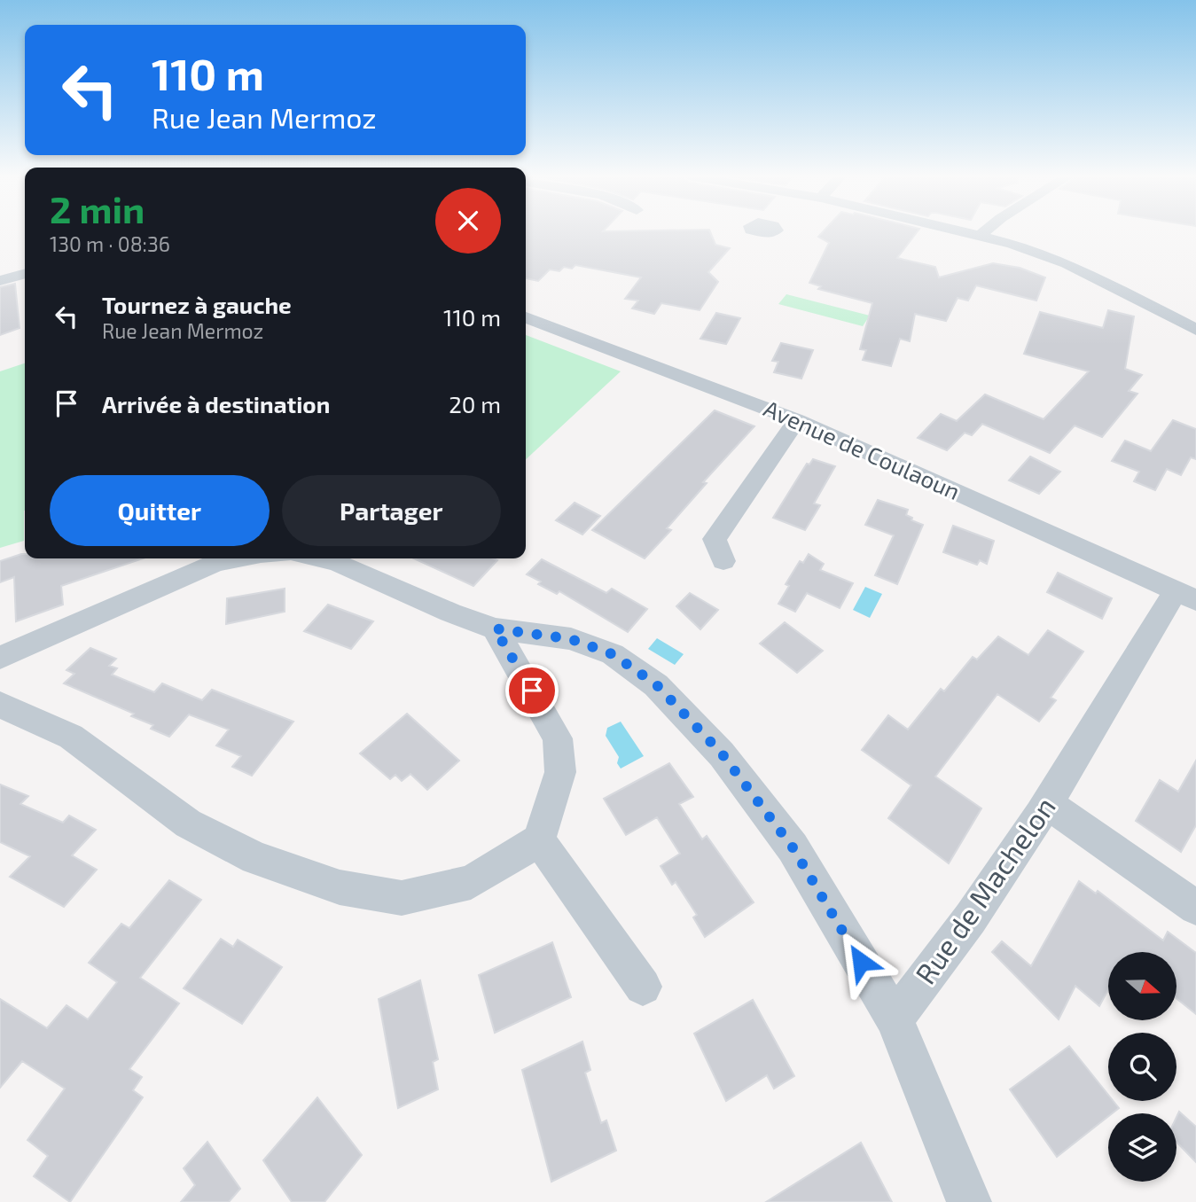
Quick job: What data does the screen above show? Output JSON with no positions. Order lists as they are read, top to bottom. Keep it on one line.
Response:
{"streets":{"street":["Avenue de Coulaoun","Rue de Machelon"]},"crossings":[["Avenue de Coulaoun","Rue de Machelon"]],"north":"right","page":{"turn":["110 m","Rue Jean Mermoz"],"heading":["2 min","130 m · 08:36"],"list":[{"name":"Tournez à gauche","note":"Rue Jean Mermoz","value":"110 m"},{"name":"Arrivée à destination","value":"20 m"}],"buttons":["Quitter","Partager"]}}
